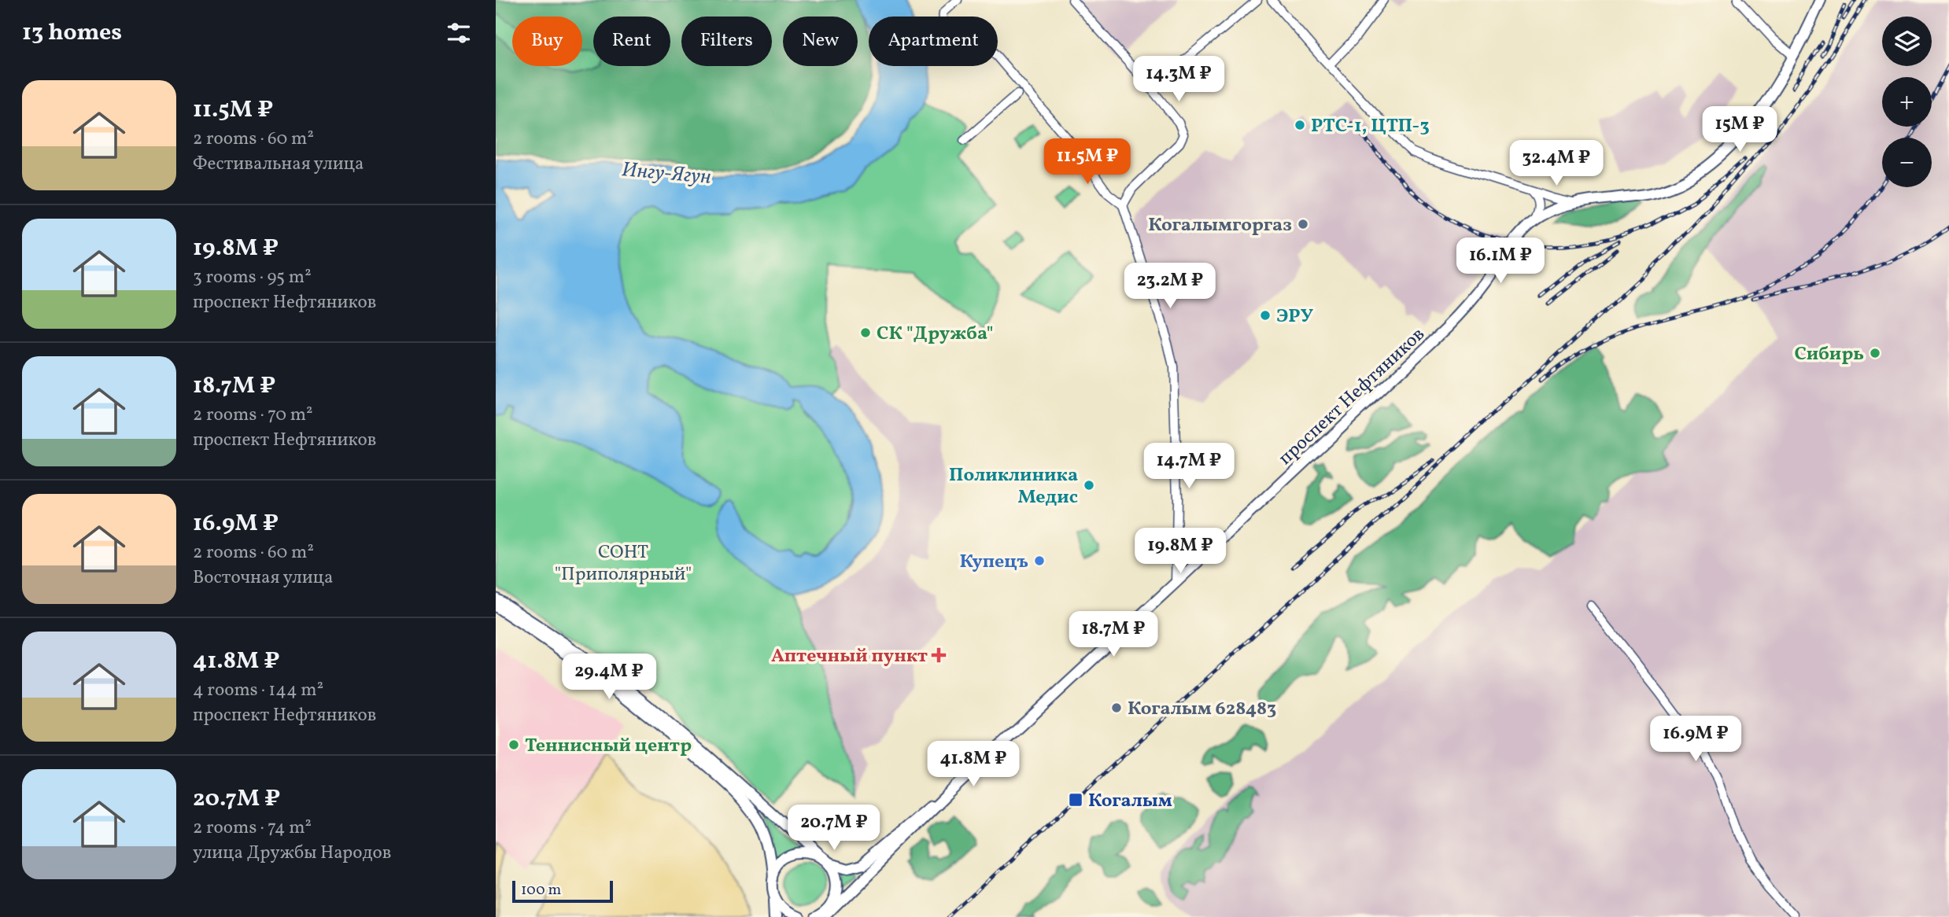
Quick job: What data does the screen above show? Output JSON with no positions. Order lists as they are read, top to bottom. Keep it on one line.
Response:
{"streets":{"main road":["проспект Нефтяников"]},"water":["Ингу-Ягун"],"parks":["СОНТ \"Приполярный\""],"places":{"other":["РТС-1, ЦТП-3","Когалымгоргаз","ЭРУ","СК \"Дружба\"","Сибирь","Поликлиника Медис","Купецъ","Когалым 628483","Теннисный центр"],"health":["Аптечный пункт"],"transit":["Когалым"]},"scale_bar":"100 m","page":{"heading":"13 homes","map_buttons":["+","−"],"chip":["Buy","Rent","Filters","New","Apartment"],"price":["14.3M ₽","15M ₽","11.5M ₽","32.4M ₽","16.1M ₽","23.2M ₽","14.7M ₽","19.8M ₽","18.7M ₽","29.4M ₽","16.9M ₽","41.8M ₽","20.7M ₽"],"list":[{"name":"11.5M ₽","note":"2 rooms · 60 m² · Фестивальная улица"},{"name":"19.8M ₽","note":"3 rooms · 95 m² · проспект Нефтяников"},{"name":"18.7M ₽","note":"2 rooms · 70 m² · проспект Нефтяников"},{"name":"16.9M ₽","note":"2 rooms · 60 m² · Восточная улица"},{"name":"41.8M ₽","note":"4 rooms · 144 m² · проспект Нефтяников"},{"name":"20.7M ₽","note":"2 rooms · 74 m² · улица Дружбы Народов"}],"scale":"100 m"}}
